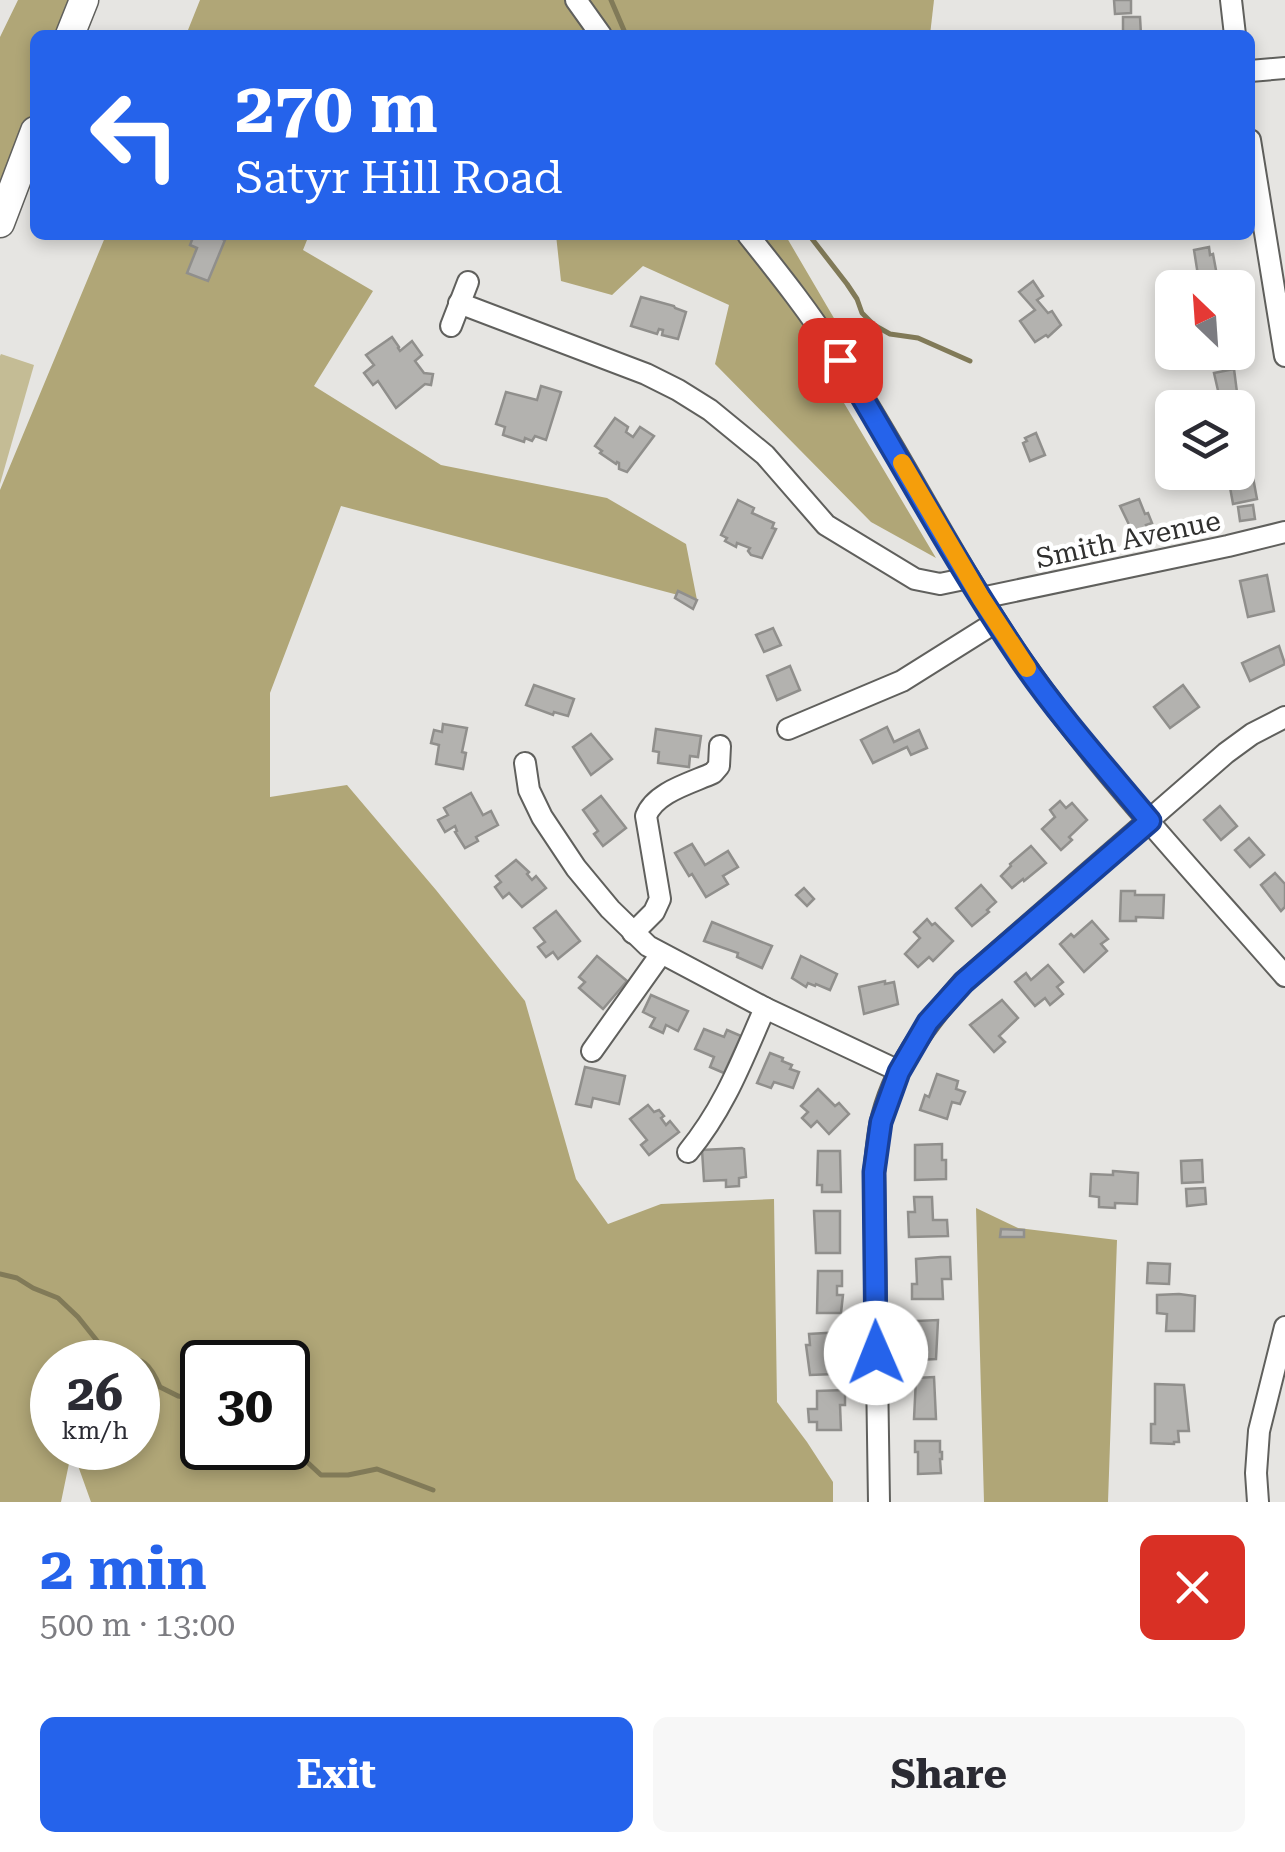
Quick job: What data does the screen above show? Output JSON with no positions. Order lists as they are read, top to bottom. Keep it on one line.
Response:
{"streets":{"street":["Smith Avenue"]},"north":"top left","page":{"turn":["270 m","Satyr Hill Road"],"speed":"26 km/h","limit":"30","heading":["2 min","500 m · 13:00"],"buttons":["Exit","Share"]}}
